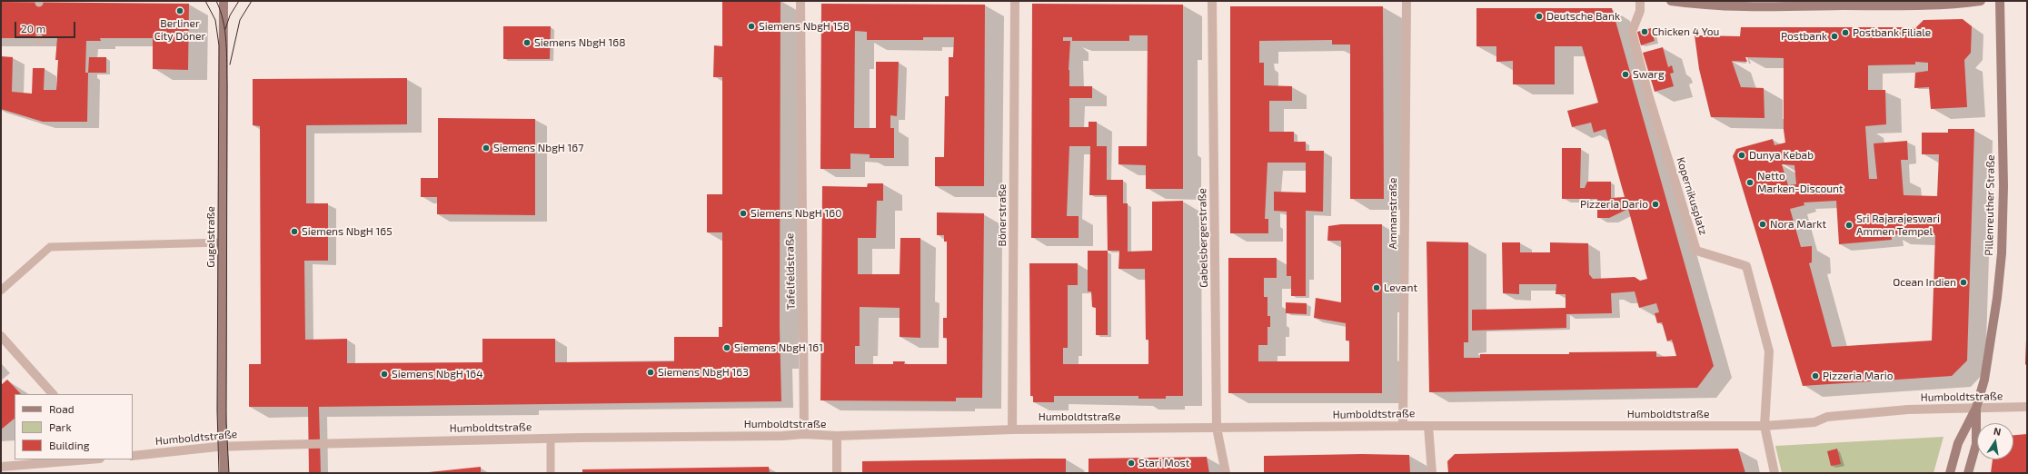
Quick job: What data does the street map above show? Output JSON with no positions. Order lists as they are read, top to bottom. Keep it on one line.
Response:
{"streets":{"main road":["Pillenreuther Straße","Gugelstraße"],"street":["Kopernikusplatz","Ammanstraße","Bönerstraße","Gabelsbergerstraße","Tafelfeldstraße","Humboldtstraße"]},"crossings":[["Kopernikusplatz","Humboldtstraße"],["Pillenreuther Straße","Humboldtstraße"],["Ammanstraße","Humboldtstraße"],["Bönerstraße","Humboldtstraße"],["Gugelstraße","Humboldtstraße"],["Gabelsbergerstraße","Humboldtstraße"],["Tafelfeldstraße","Humboldtstraße"]],"places":["Berliner City Döner","Deutsche Bank","Siemens NbgH 158","Chicken 4 You","Postbank Filiale","Postbank","Siemens NbgH 168","Swarg","Siemens NbgH 167","Dunya Kebab","Netto Marken-Discount","Pizzeria Dario","Siemens NbgH 160","Nora Markt","Sri Rajarajeswari Ammen Tempel","Siemens NbgH 165","Ocean Indien","Levant","Siemens NbgH 161","Siemens NbgH 163","Siemens NbgH 164","Pizzeria Mario","Stari Most"],"legend":["Road","Park","Building"],"scale_bar":"20 m","north":"top"}
